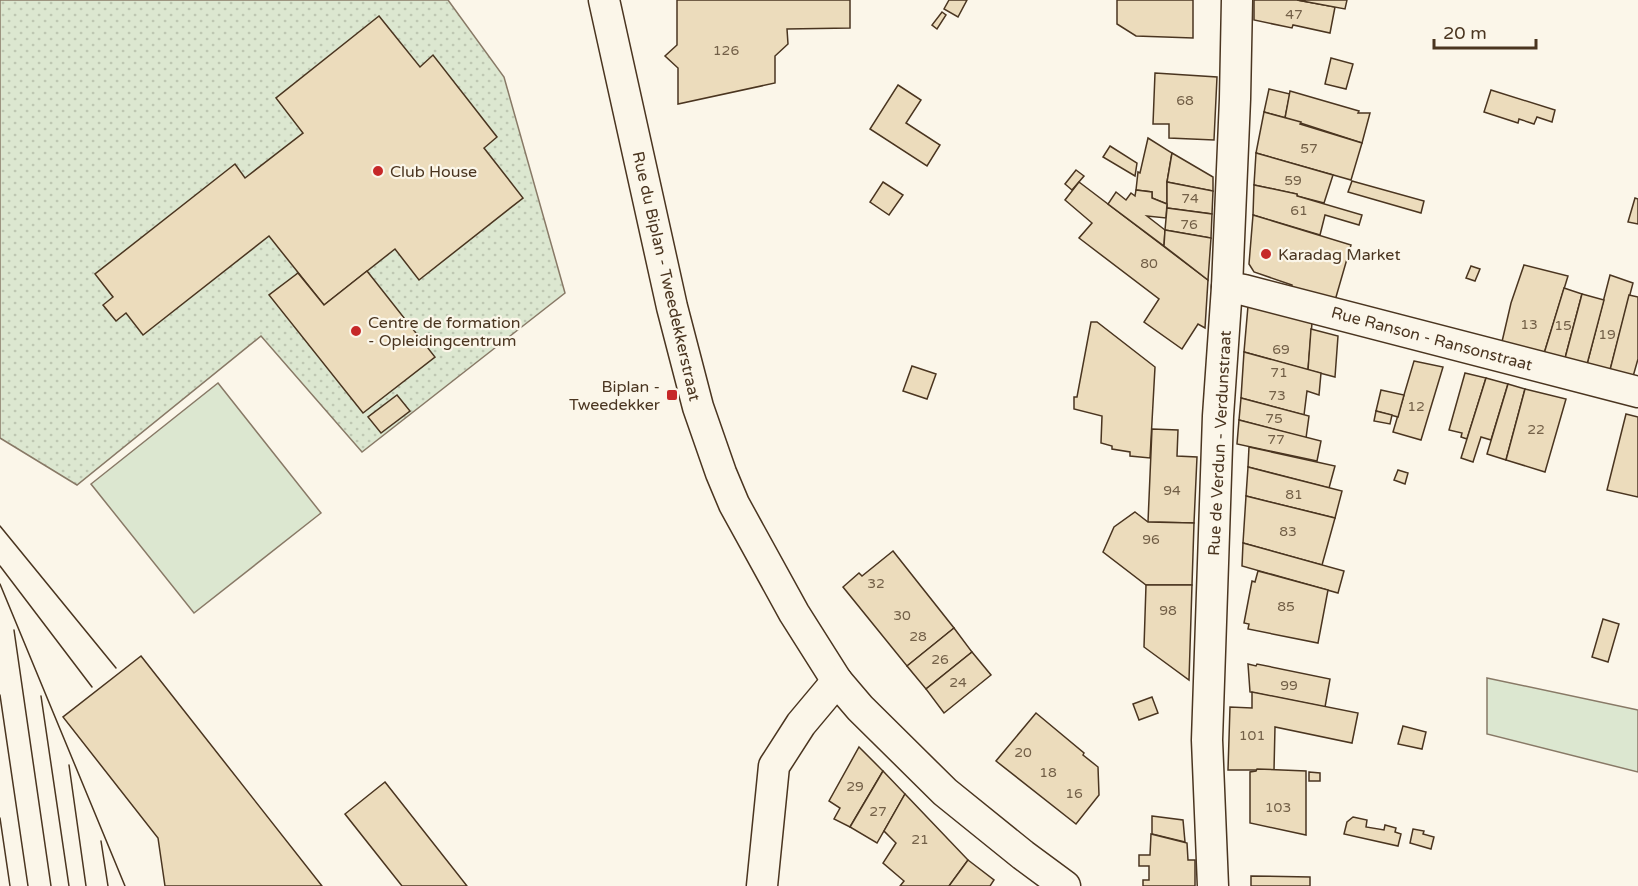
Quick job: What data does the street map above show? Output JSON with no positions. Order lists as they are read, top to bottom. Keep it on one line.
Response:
{"streets":{"street":["Rue du Biplan - Tweedekkerstraat","Rue Ranson - Ransonstraat","Rue de Verdun - Verdunstraat"]},"crossings":[["Rue Ranson - Ransonstraat","Rue de Verdun - Verdunstraat"]],"places":{"other":["Club House","Karadag Market","Centre de formation - Opleidingcentrum"],"transit":["Biplan - Tweedekker"]},"house_numbers":["47","126","68","57","59","74","61","76","80","13","15","19","69","71","73","12","75","22","77","94","81","83","96","32","85","98","30","28","26","24","99","101","20","18","29","16","103","27","21"],"scale_bar":"20 m"}
